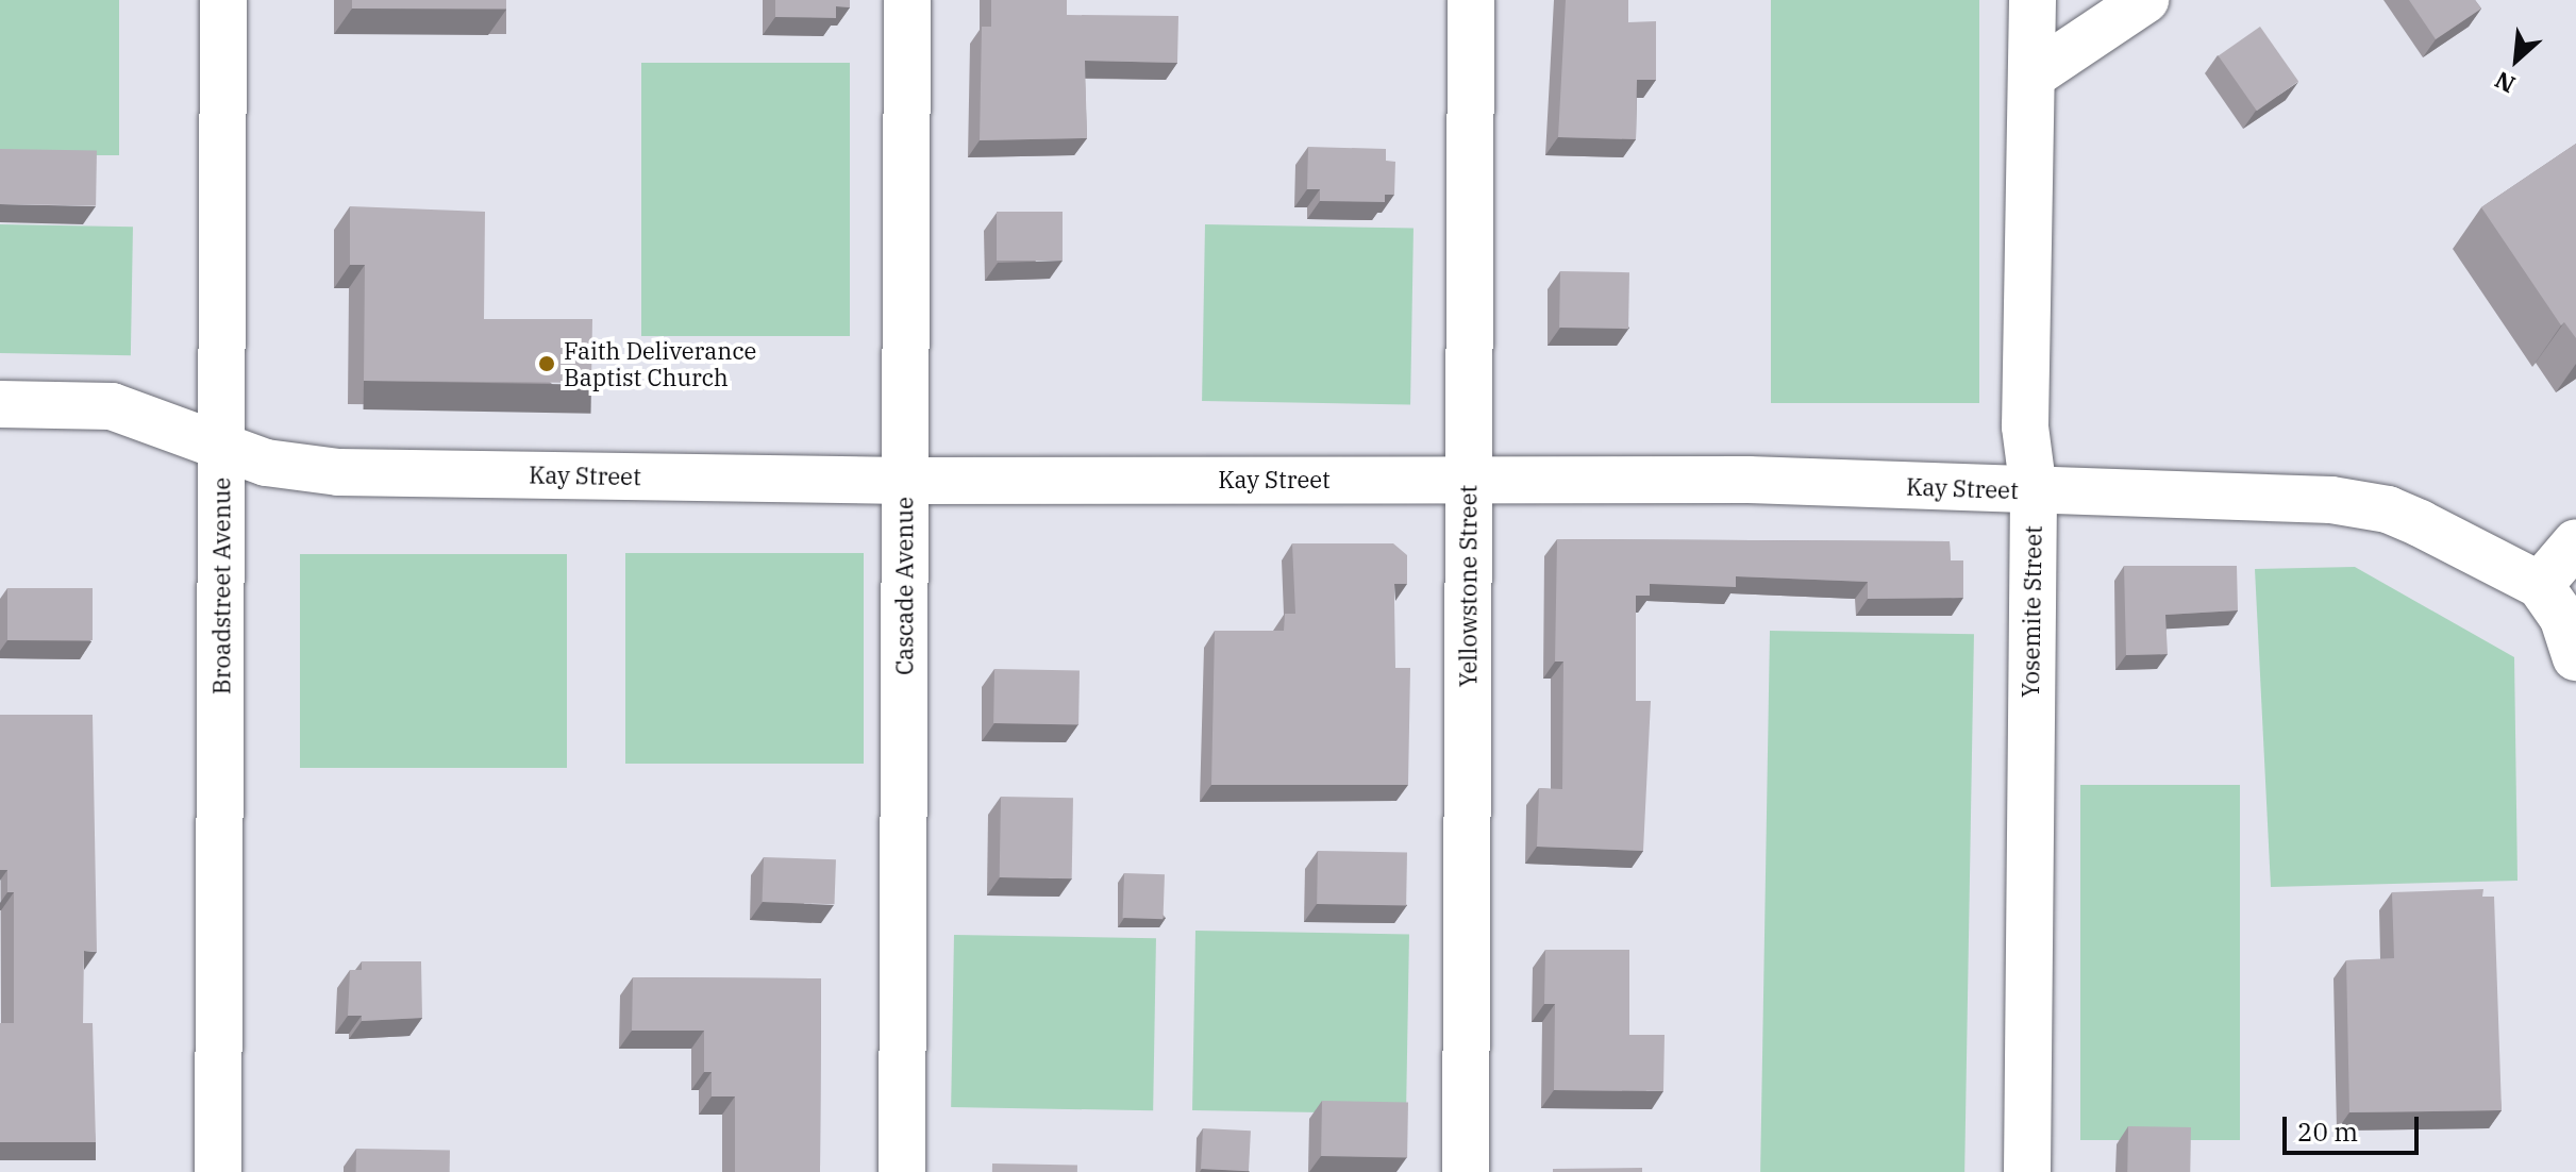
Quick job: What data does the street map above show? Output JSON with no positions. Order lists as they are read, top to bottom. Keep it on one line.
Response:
{"streets":{"street":["Kay Street","Broadstreet Avenue","Cascade Avenue","Yellowstone Street","Yosemite Street"]},"crossings":[["Kay Street","Broadstreet Avenue"],["Kay Street","Cascade Avenue"],["Kay Street","Yellowstone Street"],["Kay Street","Yosemite Street"]],"places":["Faith Deliverance Baptist Church"],"scale_bar":"20 m","north":"bottom left"}
